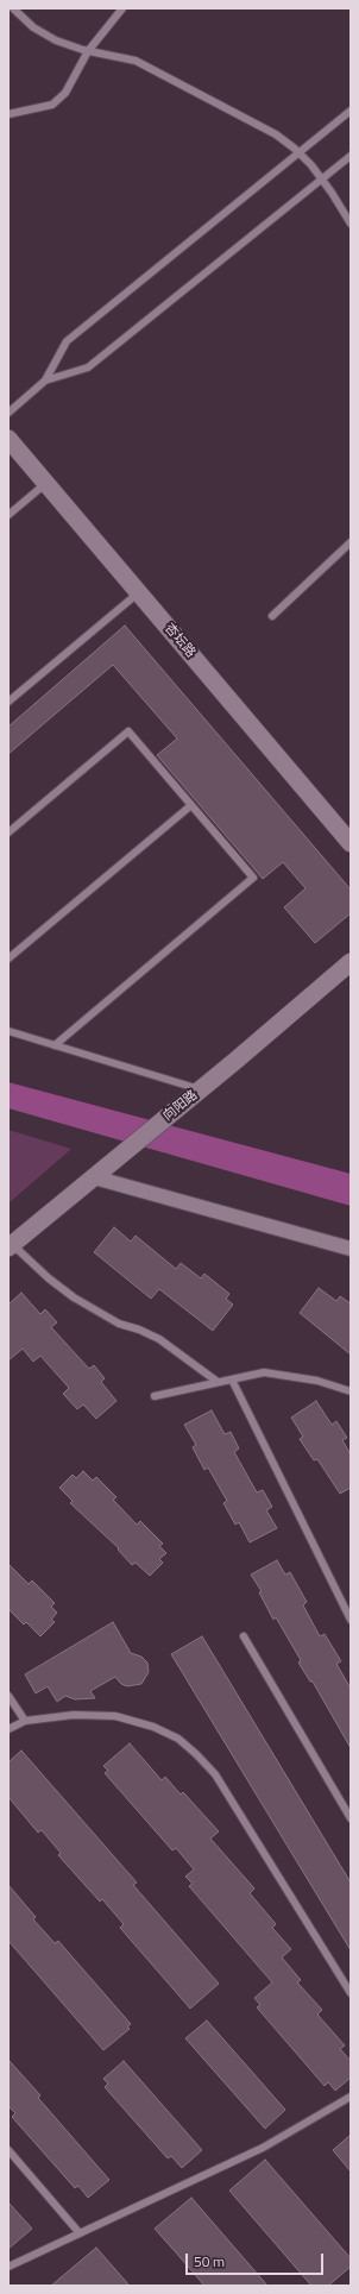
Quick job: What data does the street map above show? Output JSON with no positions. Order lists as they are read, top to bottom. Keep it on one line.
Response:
{"streets":{"street":["杏坛路","向阳路"]},"scale_bar":"50 m"}
